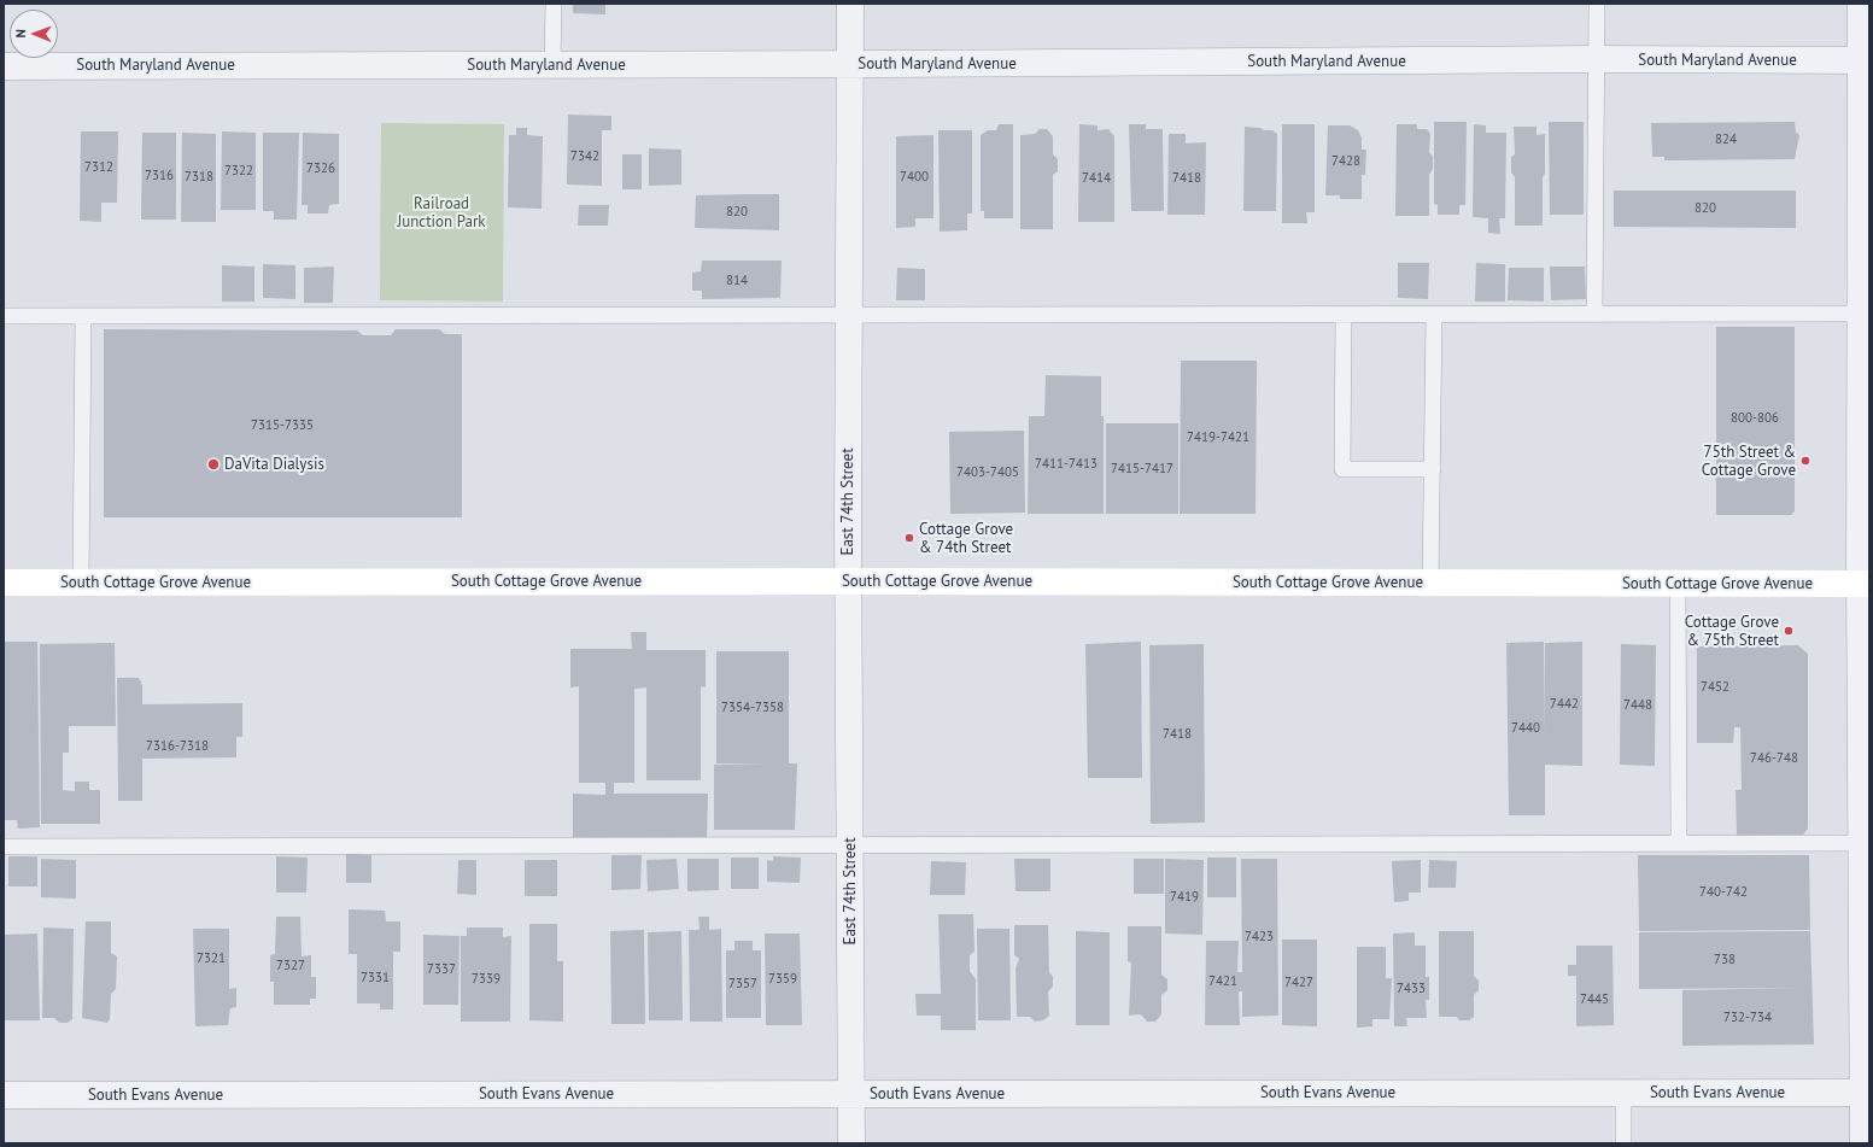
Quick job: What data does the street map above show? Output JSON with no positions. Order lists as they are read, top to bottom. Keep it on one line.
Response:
{"streets":{"main road":["South Cottage Grove Avenue"],"street":["South Maryland Avenue","East 74th Street","South Evans Avenue"]},"crossings":[["South Maryland Avenue","East 74th Street"],["East 74th Street","South Cottage Grove Avenue"],["East 74th Street","South Evans Avenue"]],"parks":["Railroad Junction Park"],"places":["75th Street & Cottage Grove","DaVita Dialysis","Cottage Grove & 74th Street","Cottage Grove & 75th Street"],"house_numbers":["824","7342","7428","7312","7326","7322","7316","7318","7400","7414","7418","820","820","814","800-806","7315-7335","7419-7421","7411-7413","7415-7417","7403-7405","7452","7442","7448","7354-7358","7440","7418","7316-7318","746-748","740-742","7419","7423","7321","738","7327","7337","7331","7339","7359","7421","7427","7357","7433","7445","732-734"],"north":"left"}
